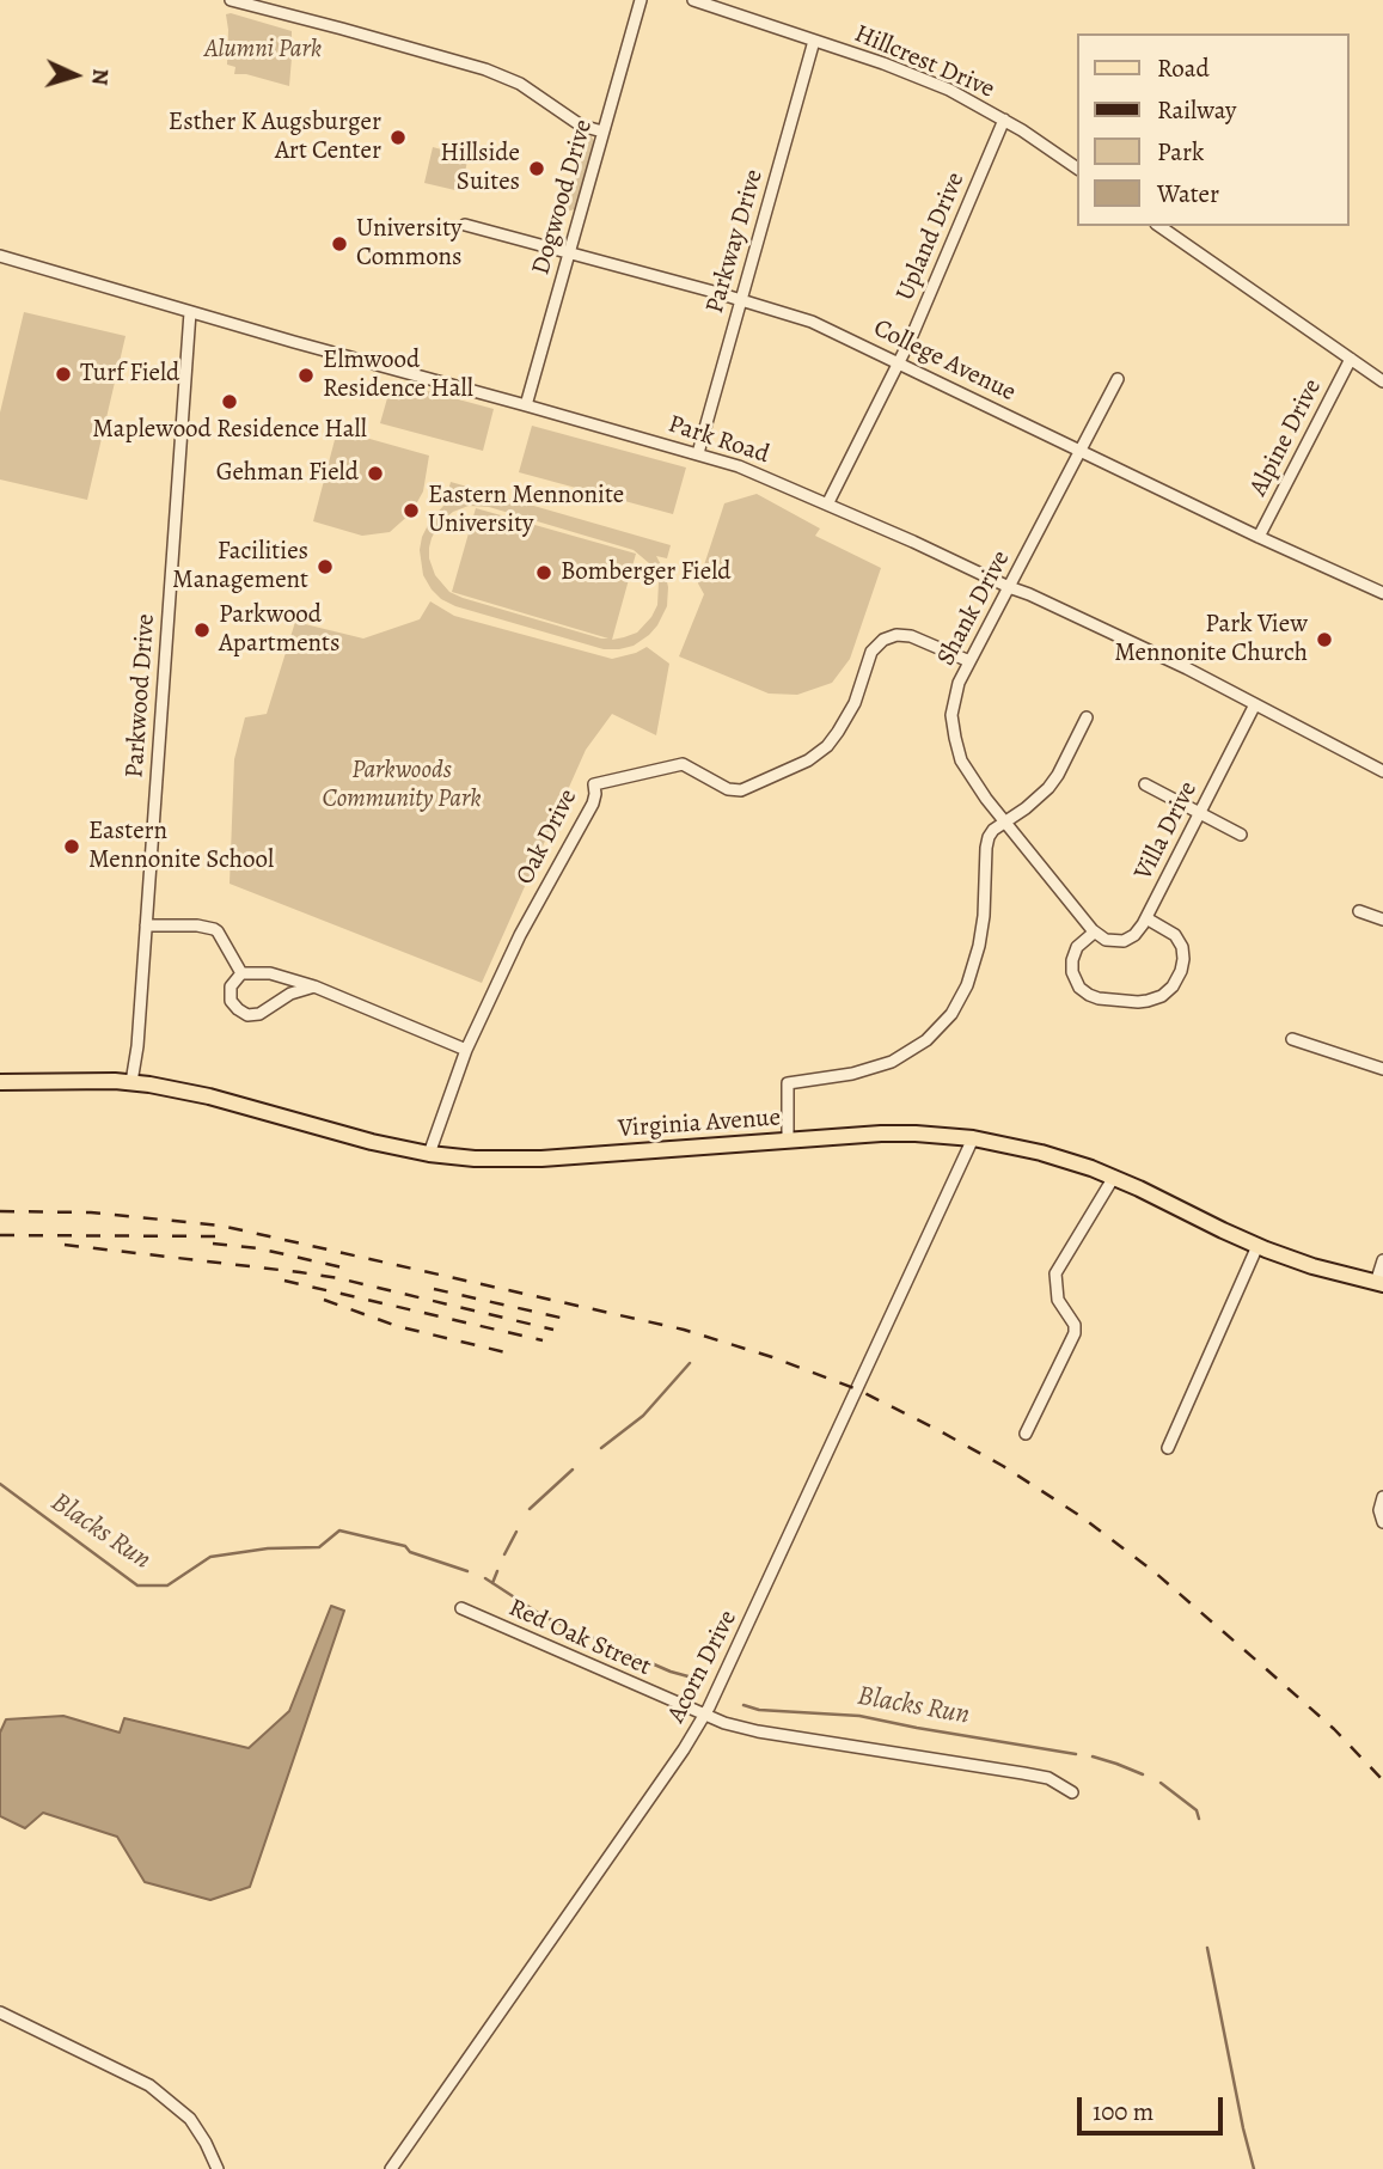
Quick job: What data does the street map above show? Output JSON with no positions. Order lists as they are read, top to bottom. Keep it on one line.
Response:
{"streets":{"main road":["Virginia Avenue"],"street":["Hillcrest Drive","Dogwood Drive","Upland Drive","Parkway Drive","College Avenue","Alpine Drive","Park Road","Shank Drive","Parkwood Drive","Villa Drive","Oak Drive","Red Oak Street","Acorn Drive"]},"crossings":[["Hillcrest Drive","Upland Drive"],["Hillcrest Drive","Parkway Drive"],["Dogwood Drive","College Avenue"],["Dogwood Drive","Park Road"],["Upland Drive","College Avenue"],["Upland Drive","Park Road"],["Parkway Drive","College Avenue"],["Parkway Drive","Park Road"],["College Avenue","Alpine Drive"],["College Avenue","Shank Drive"],["Park Road","Shank Drive"],["Park Road","Parkwood Drive"],["Park Road","Villa Drive"],["Shank Drive","Villa Drive"],["Shank Drive","Oak Drive"],["Parkwood Drive","Virginia Avenue"],["Oak Drive","Virginia Avenue"],["Virginia Avenue","Acorn Drive"],["Red Oak Street","Acorn Drive"]],"water":["Blacks Run"],"parks":["Alumni Park","Parkwoods Community Park"],"places":["Esther K Augsburger Art Center","Hillside Suites","University Commons","Turf Field","Elmwood Residence Hall","Maplewood Residence Hall","Gehman Field","Eastern Mennonite University","Facilities Management","Bomberger Field","Parkwood Apartments","Park View Mennonite Church","Eastern Mennonite School"],"legend":["Road","Railway","Park","Water"],"scale_bar":"100 m","north":"right"}
